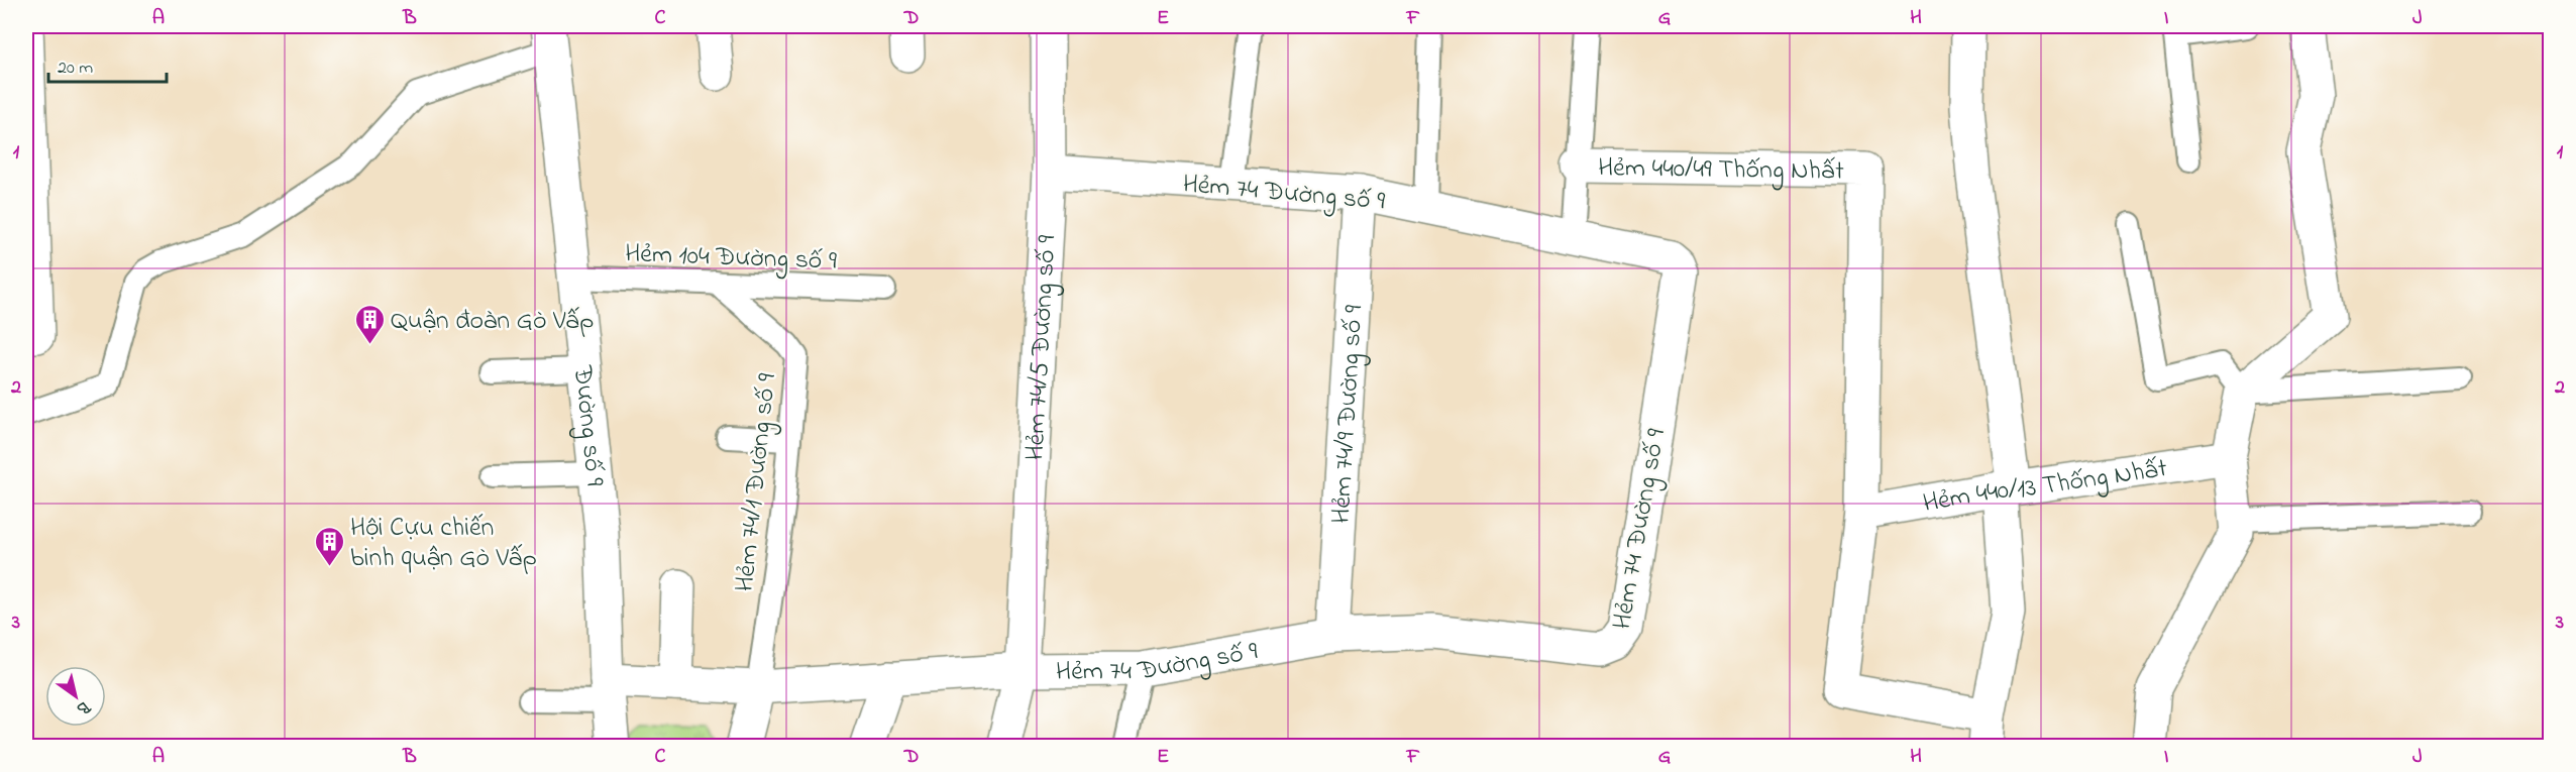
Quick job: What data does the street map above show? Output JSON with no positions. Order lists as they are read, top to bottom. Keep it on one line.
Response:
{"streets":{"street":["Hẻm 440/49 Thống Nhất","Hẻm 74 Đường số 9","Hẻm 74/5 Đường số 9","Hẻm 74/9 Đường số 9","Đường số 9","Hẻm 440/13 Thống Nhất"],"lane":["Hẻm 104 Đường số 9","Hẻm 74/1 Đường số 9"]},"crossings":[["Hẻm 440/49 Thống Nhất","Hẻm 74 Đường số 9"],["Hẻm 440/49 Thống Nhất","Hẻm 440/13 Thống Nhất"],["Hẻm 74 Đường số 9","Hẻm 74/5 Đường số 9"],["Hẻm 74 Đường số 9","Hẻm 74/9 Đường số 9"],["Hẻm 74 Đường số 9","Hẻm 74/1 Đường số 9"],["Hẻm 104 Đường số 9","Đường số 9"],["Hẻm 104 Đường số 9","Hẻm 74/1 Đường số 9"]],"places":{"building":["Quận đoàn Gò Vấp","Hội Cựu chiến binh quận Gò Vấp"]},"scale_bar":"20 m","north":"bottom right","grid":{"columns":["A","B","C","D","E","F","G","H","I","J"],"rows":["1","2","3"]}}
